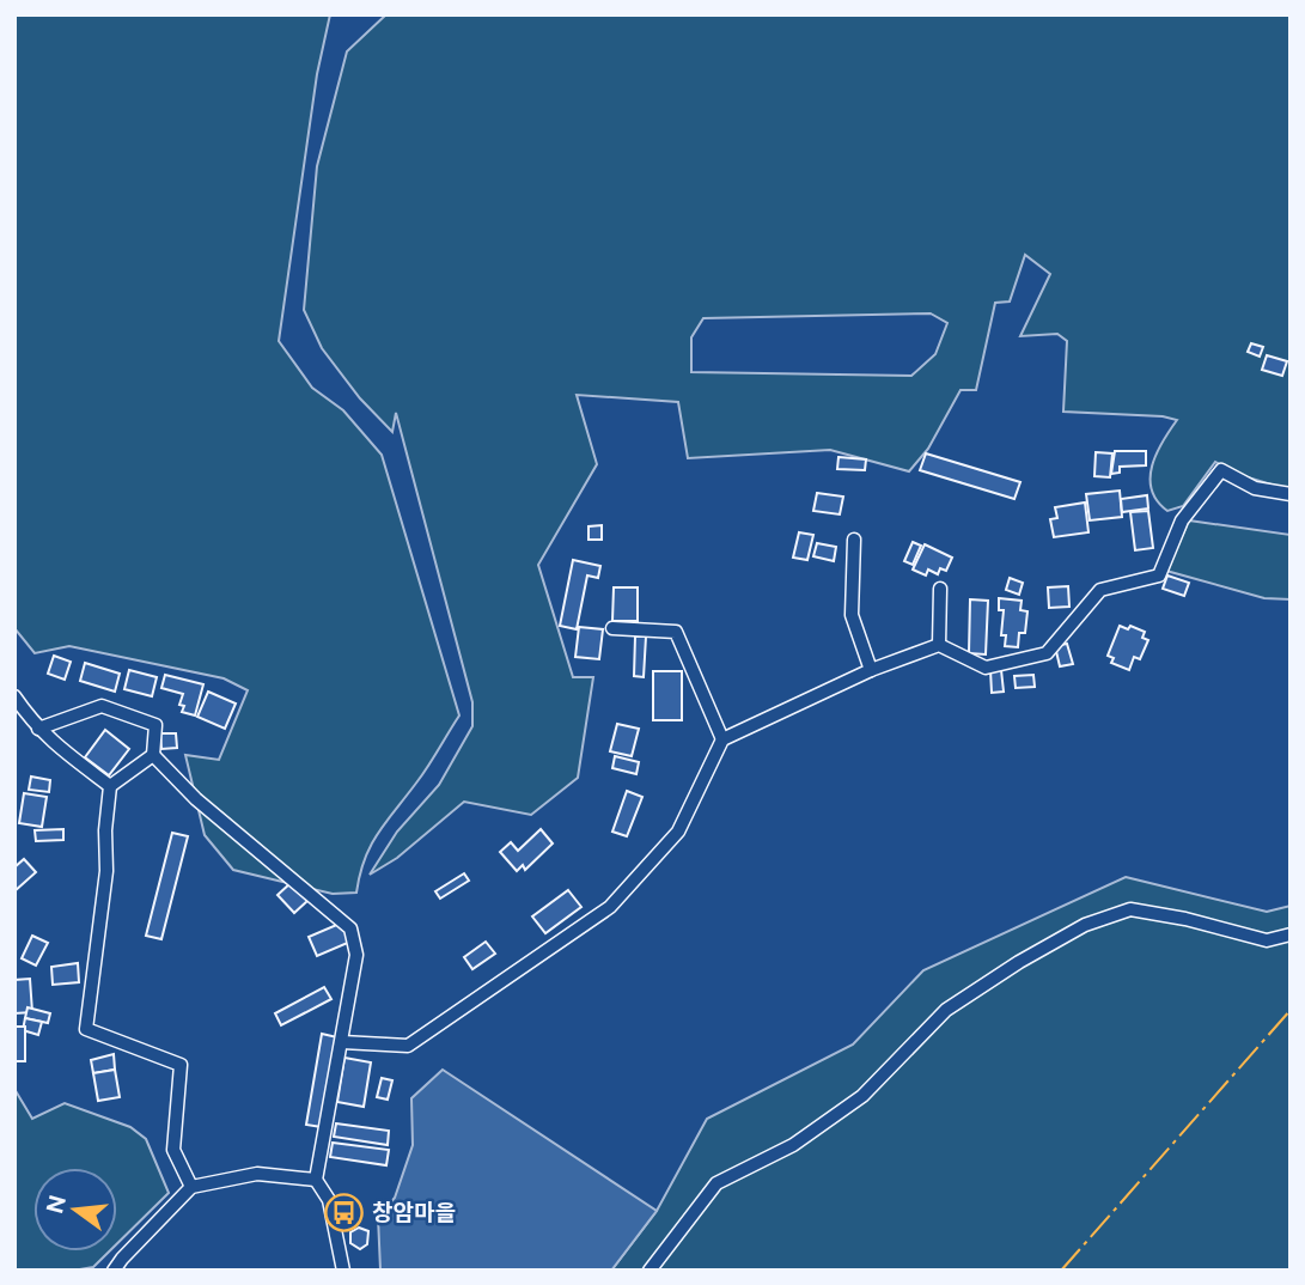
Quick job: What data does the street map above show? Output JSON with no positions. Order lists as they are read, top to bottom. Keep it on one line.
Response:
{"places":{"bus stop":["창암마을"]},"north":"left"}
